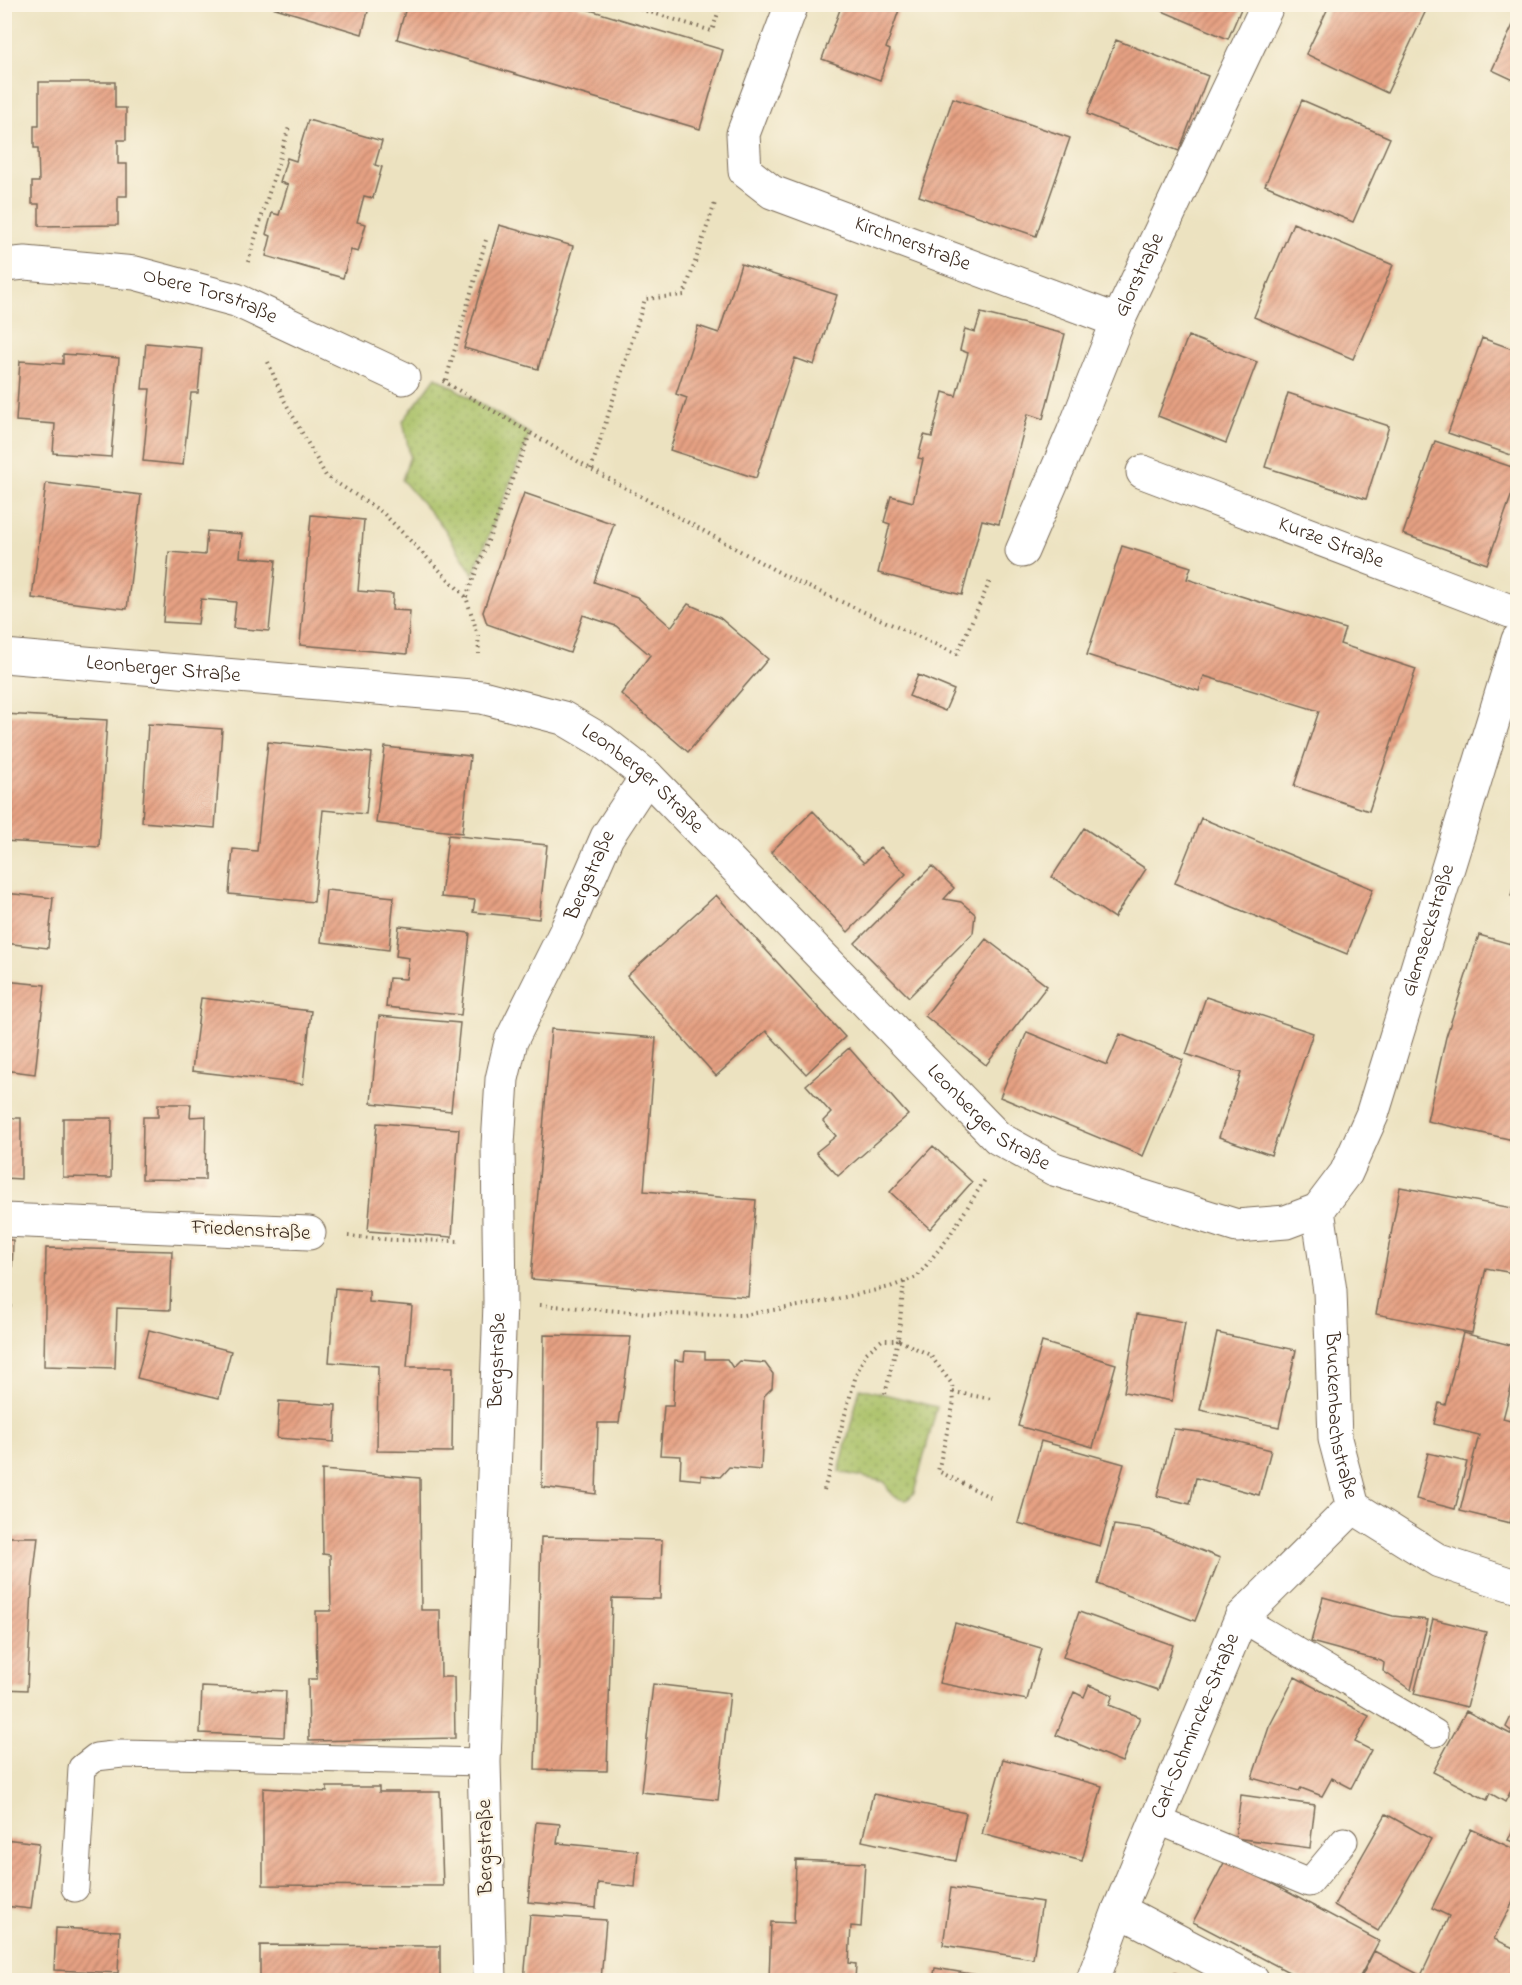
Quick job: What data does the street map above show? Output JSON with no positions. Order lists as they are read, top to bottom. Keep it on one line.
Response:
{"streets":{"street":["Kirchnerstraße","Glorstraße","Obere Torstraße","Kurze Straße","Leonberger Straße","Bergstraße","Glemseckstraße","Friedenstraße","Bruckenbachstraße","Carl-Schmincke-Straße"]},"crossings":[["Kirchnerstraße","Glorstraße"],["Leonberger Straße","Bergstraße"],["Leonberger Straße","Glemseckstraße"],["Leonberger Straße","Bruckenbachstraße"],["Bergstraße","Friedenstraße"],["Glemseckstraße","Bruckenbachstraße"],["Bruckenbachstraße","Carl-Schmincke-Straße"]]}
